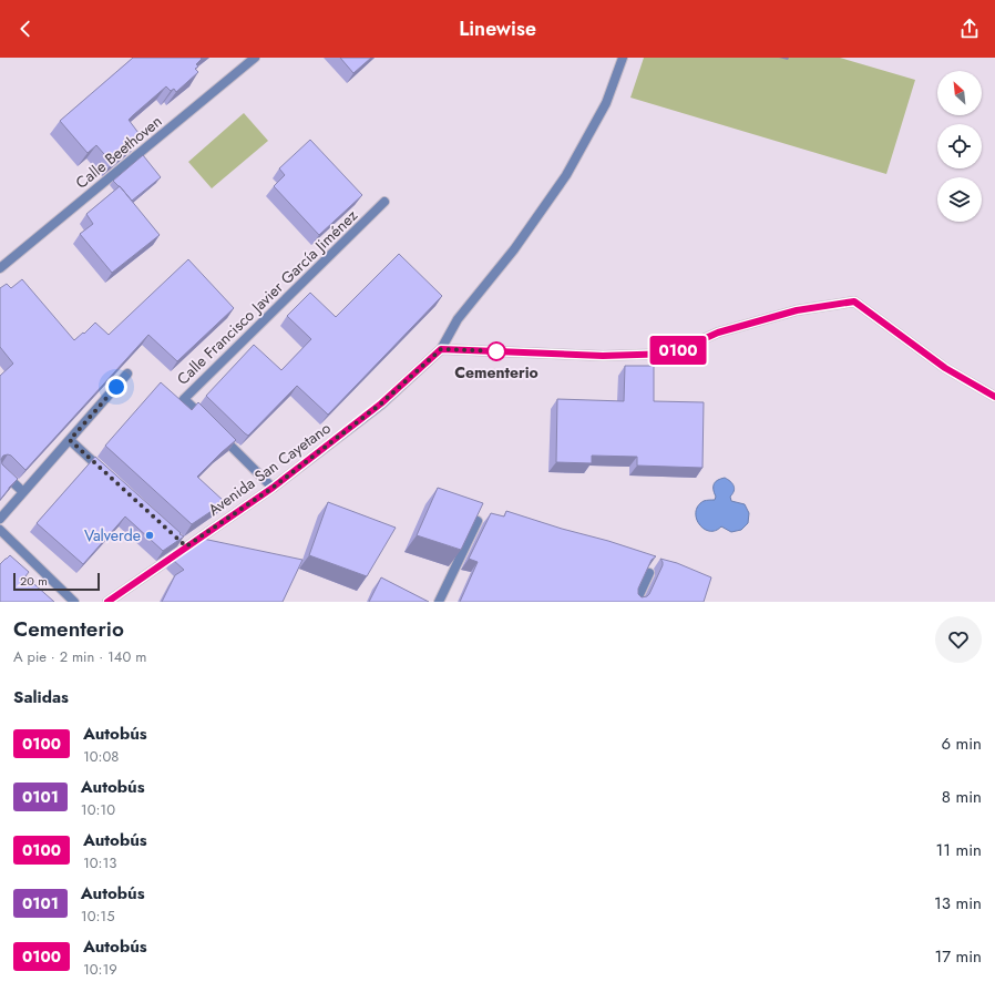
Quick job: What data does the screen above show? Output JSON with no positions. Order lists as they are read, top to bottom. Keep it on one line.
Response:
{"streets":{"street":["Calle Beethoven","Calle Francisco Javier García Jiménez","Avenida San Cayetano"]},"places":["Cementerio","Valverde"],"lines":["bus line 0100"],"scale_bar":"20 m","north":"top left","page":{"header":"Linewise","on_map":"0100","scale":"20 m","heading":[["Cementerio","A pie · 2 min · 140 m"],"Salidas"],"list":[{"mark":"0100","name":"Autobús","note":"10:08","value":"6 min"},{"mark":"0101","name":"Autobús","note":"10:10","value":"8 min"},{"mark":"0100","name":"Autobús","note":"10:13","value":"11 min"},{"mark":"0101","name":"Autobús","note":"10:15","value":"13 min"},{"mark":"0100","name":"Autobús","note":"10:19","value":"17 min"}]}}
